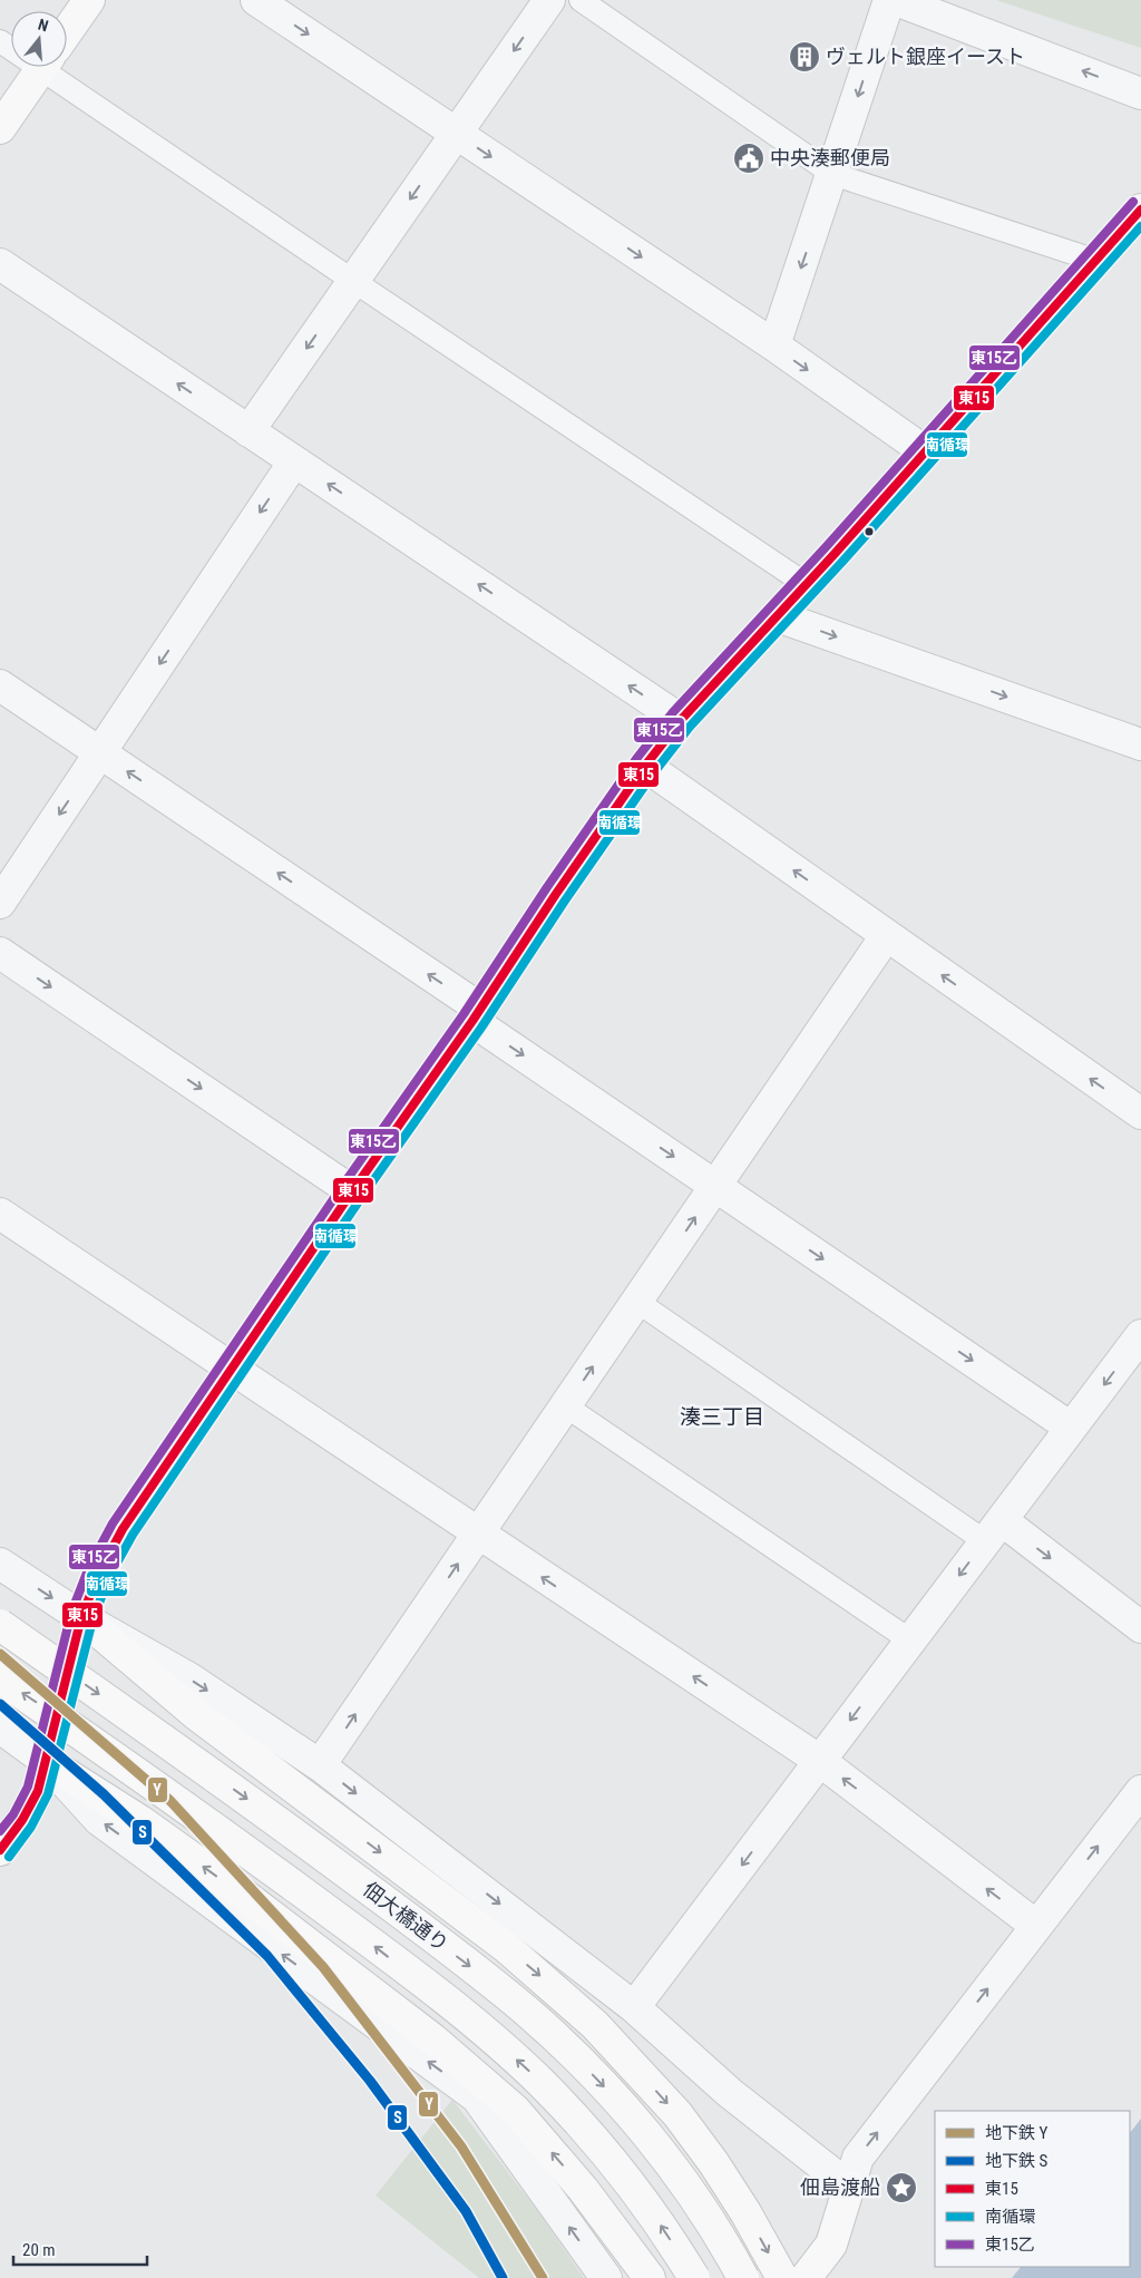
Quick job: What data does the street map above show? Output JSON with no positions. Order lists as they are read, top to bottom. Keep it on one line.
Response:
{"streets":{"main road":["佃大橋通り"]},"districts":["湊三丁目"],"places":{"building":["ヴェルト銀座イースト"],"public building":["中央湊郵便局"],"place":["佃島渡船"]},"lines":["transit line 東15乙","transit line 東15","transit line 南循環","metro line Y","metro line S"],"legend":["地下鉄 Y","地下鉄 S","東15","南循環","東15乙"],"scale_bar":"20 m","north":"top"}
